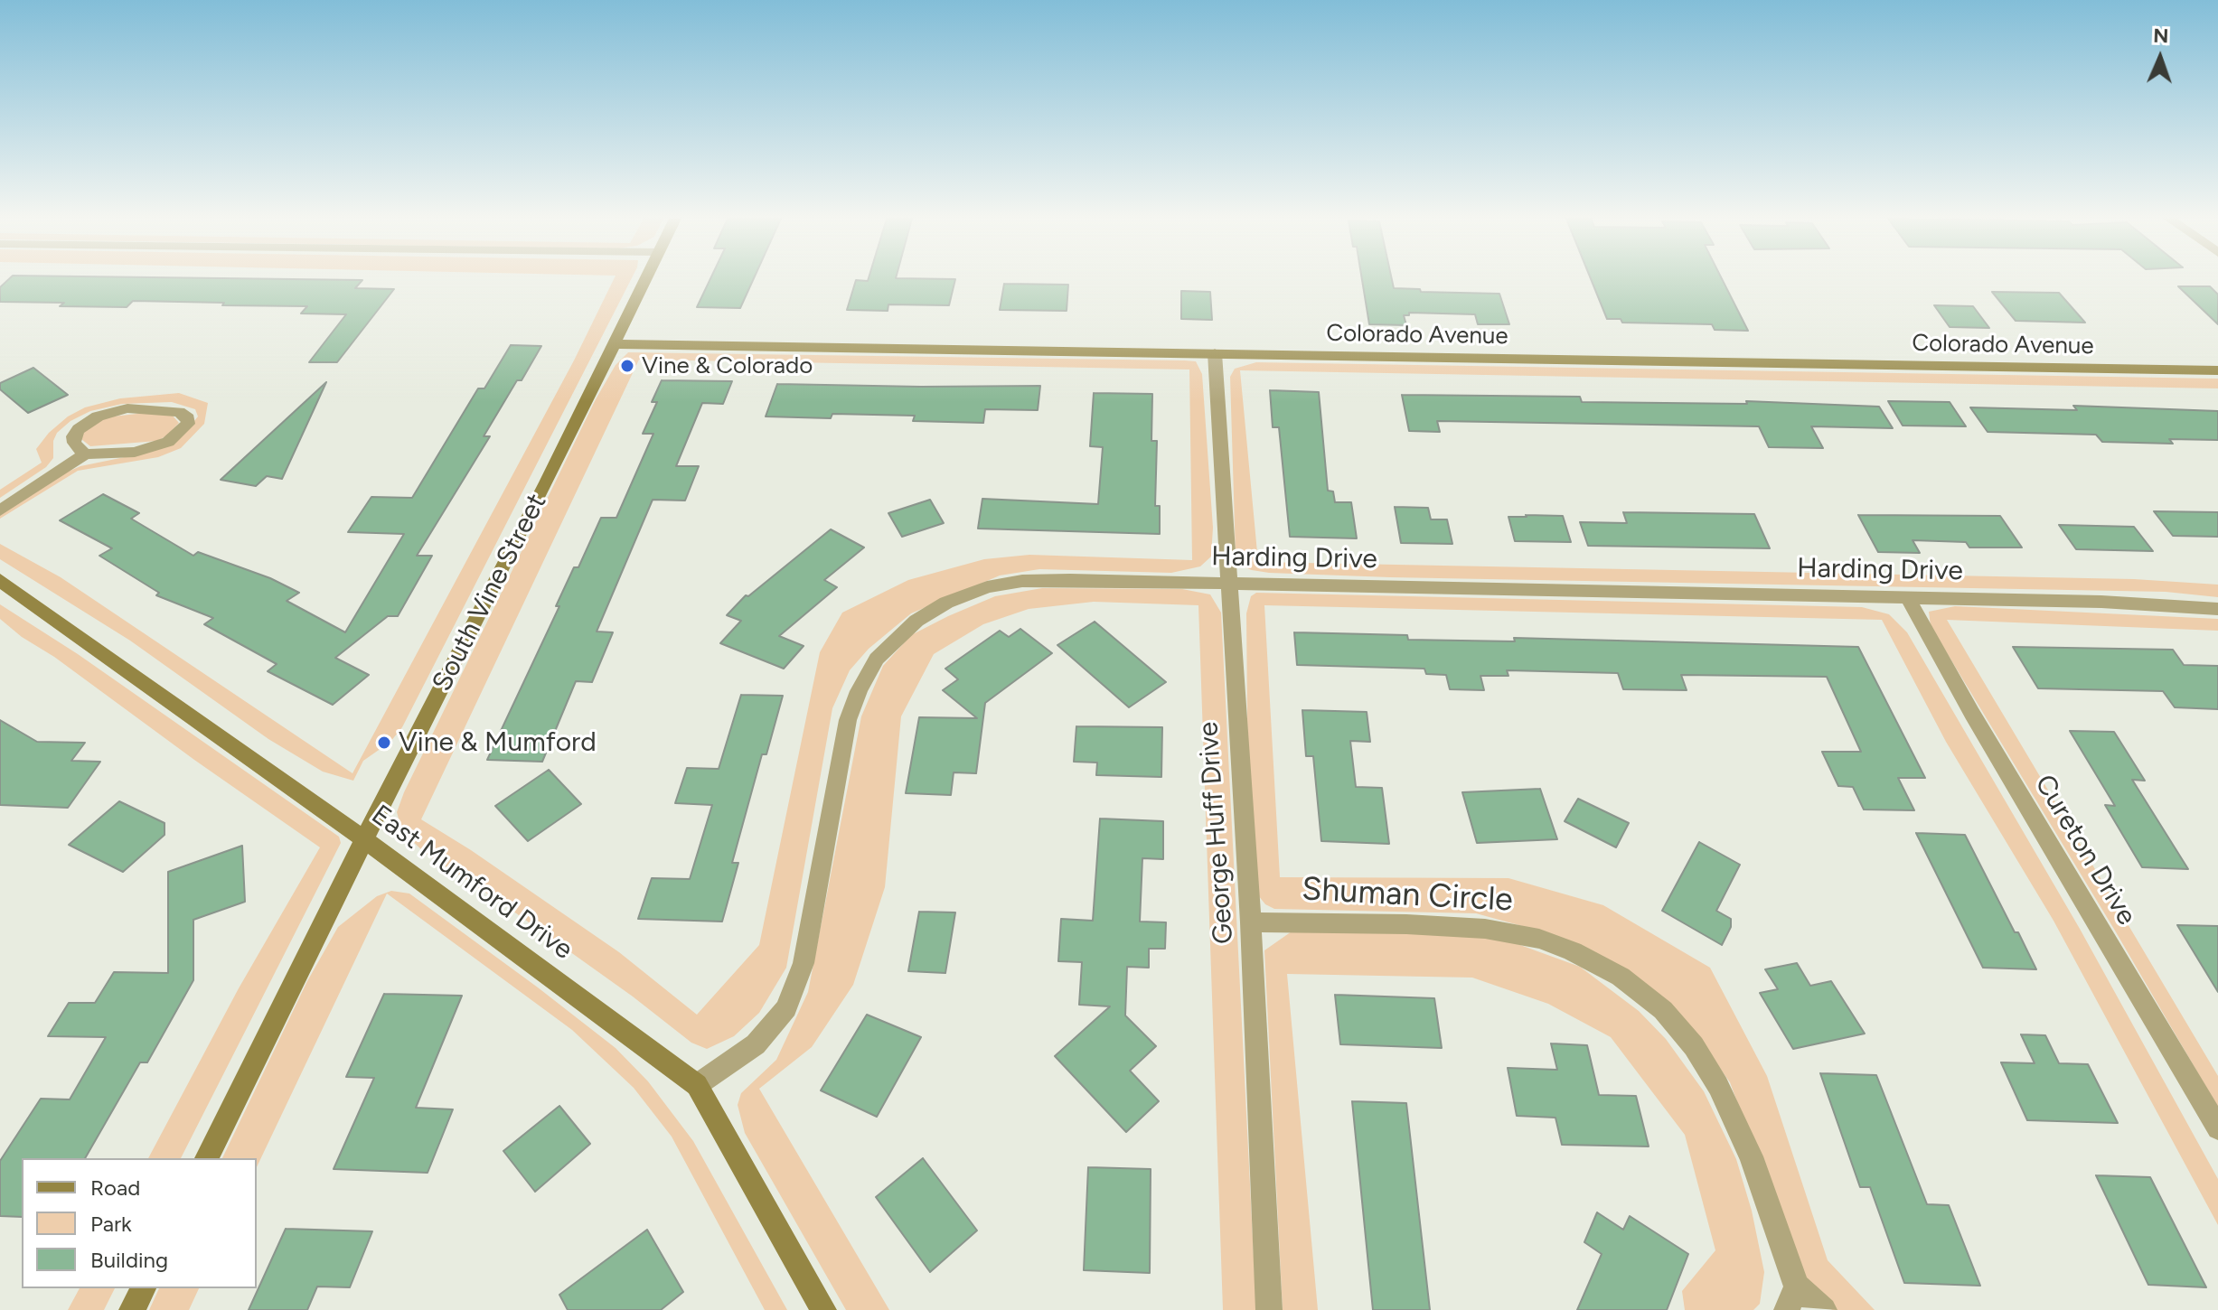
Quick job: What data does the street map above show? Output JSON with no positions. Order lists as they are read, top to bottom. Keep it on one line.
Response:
{"streets":{"street":["Colorado Avenue","Harding Drive","South Vine Street","George Huff Drive","Cureton Drive","East Mumford Drive","Shuman Circle"]},"crossings":[["Colorado Avenue","South Vine Street"],["Colorado Avenue","George Huff Drive"],["Harding Drive","George Huff Drive"],["Harding Drive","Cureton Drive"],["Harding Drive","East Mumford Drive"],["South Vine Street","East Mumford Drive"],["George Huff Drive","Shuman Circle"]],"places":["Vine & Colorado","Vine & Mumford"],"legend":["Road","Park","Building"],"north":"top"}
